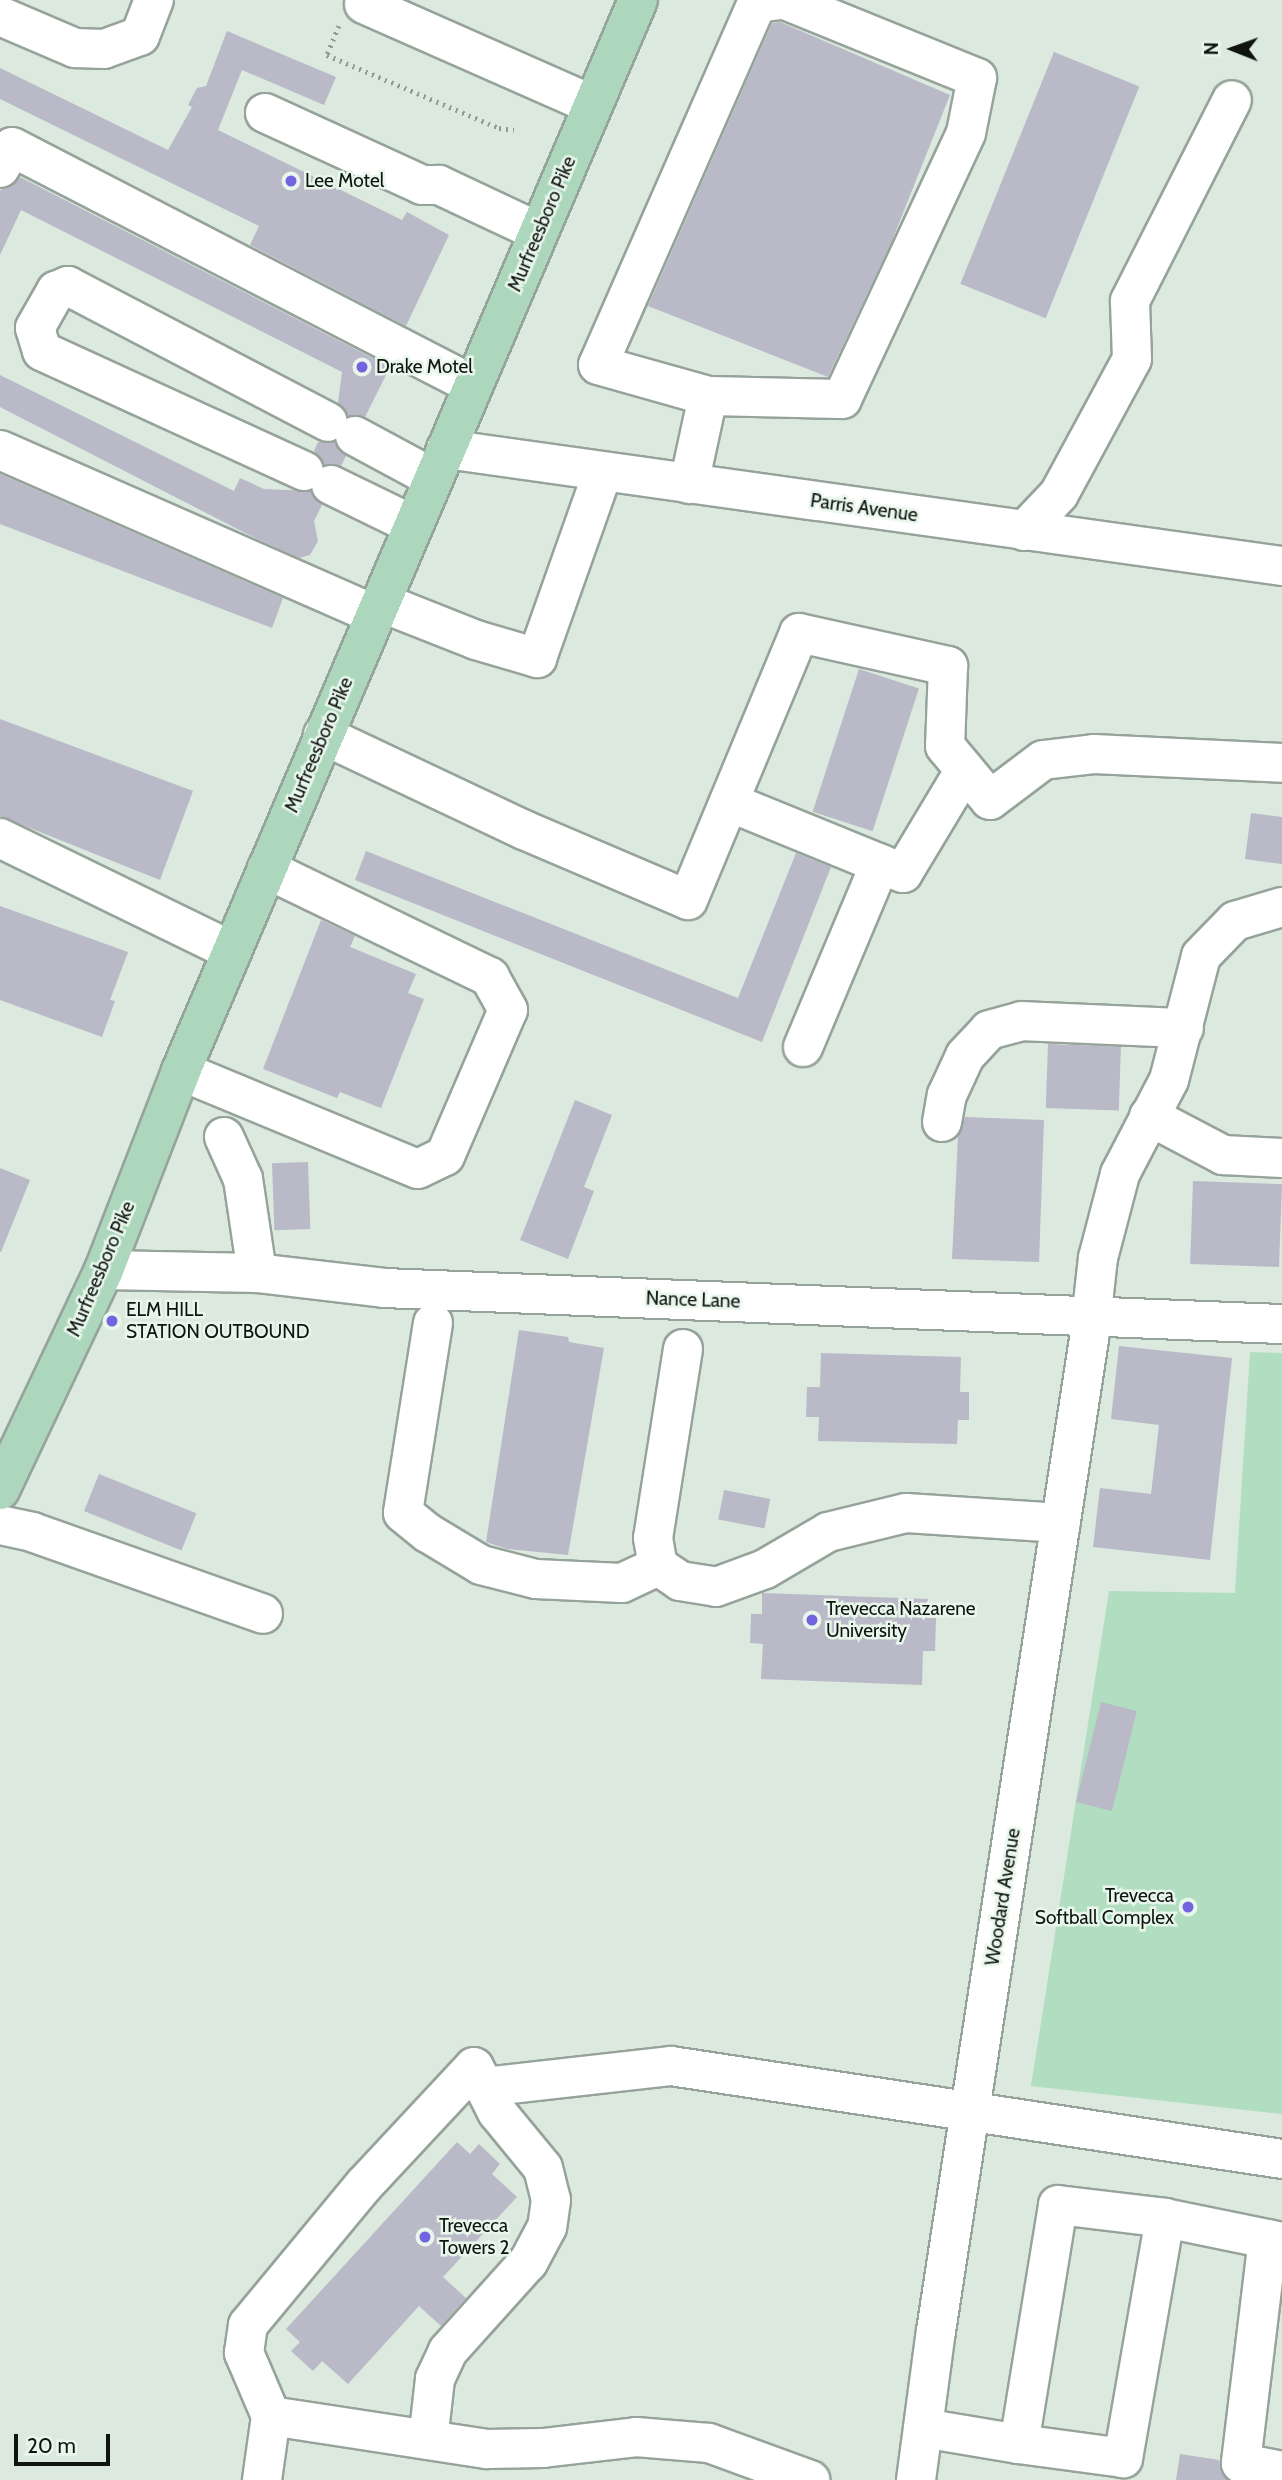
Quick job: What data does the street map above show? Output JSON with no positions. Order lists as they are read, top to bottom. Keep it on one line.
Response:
{"streets":{"main road":["Murfreesboro Pike"],"street":["Parris Avenue","Nance Lane","Woodard Avenue"]},"crossings":[["Murfreesboro Pike","Parris Avenue"],["Murfreesboro Pike","Nance Lane"],["Nance Lane","Woodard Avenue"]],"places":["Lee Motel","Drake Motel","ELM HILL STATION OUTBOUND","Trevecca Nazarene University","Trevecca Softball Complex","Trevecca Towers 2"],"scale_bar":"20 m","north":"left"}
